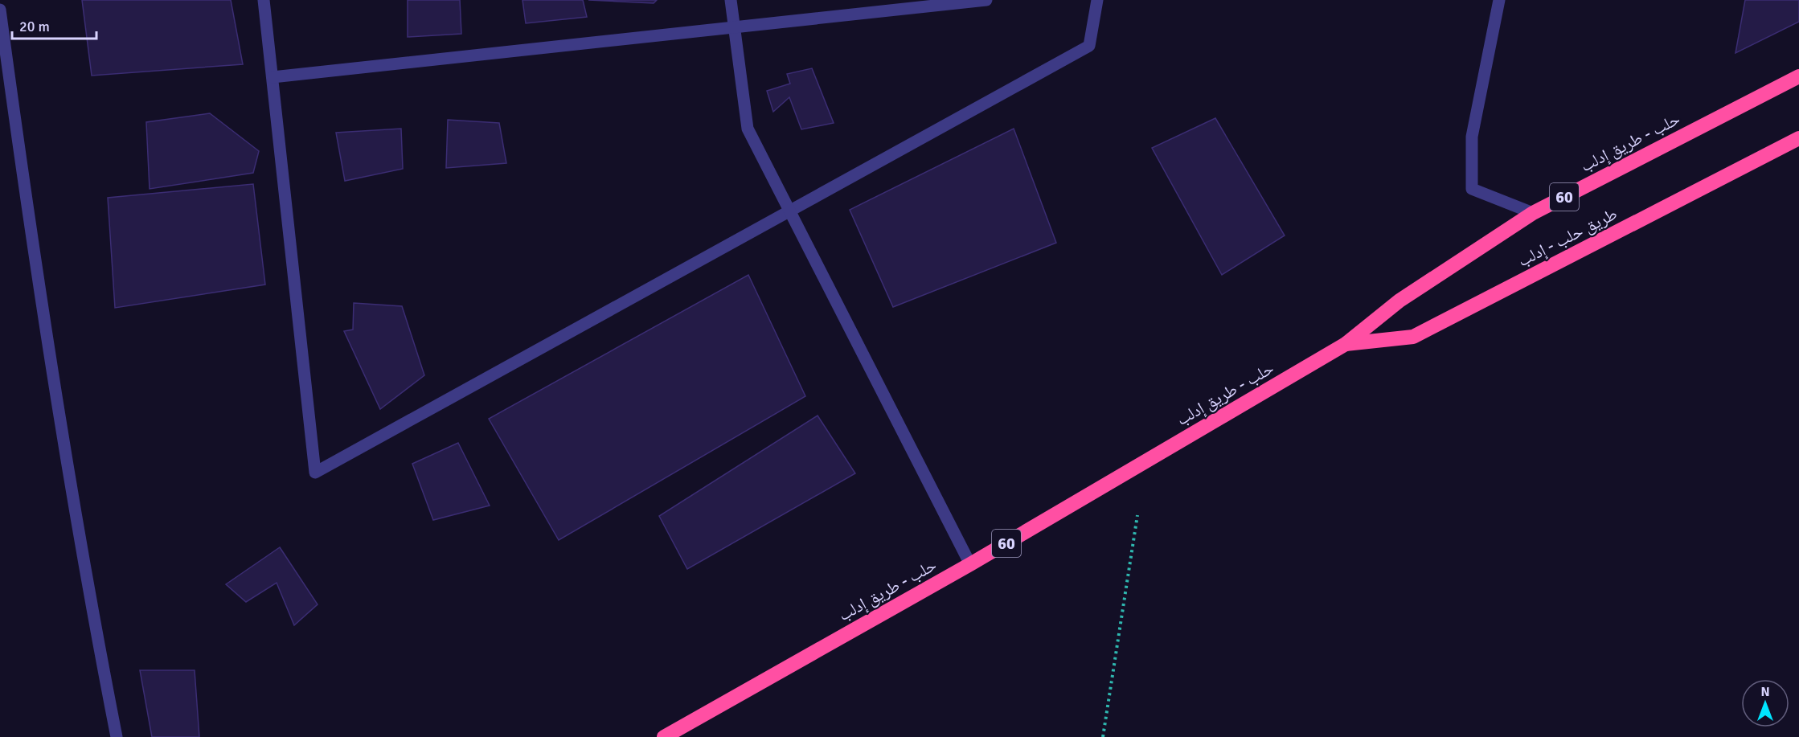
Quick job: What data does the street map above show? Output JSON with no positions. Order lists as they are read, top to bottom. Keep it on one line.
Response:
{"streets":{"highway":["حلب - طريق إدلب","60","طريق حلب - إدلب"]},"crossings":[["حلب - طريق إدلب","طريق حلب - إدلب"]],"scale_bar":"20 m","north":"top"}
